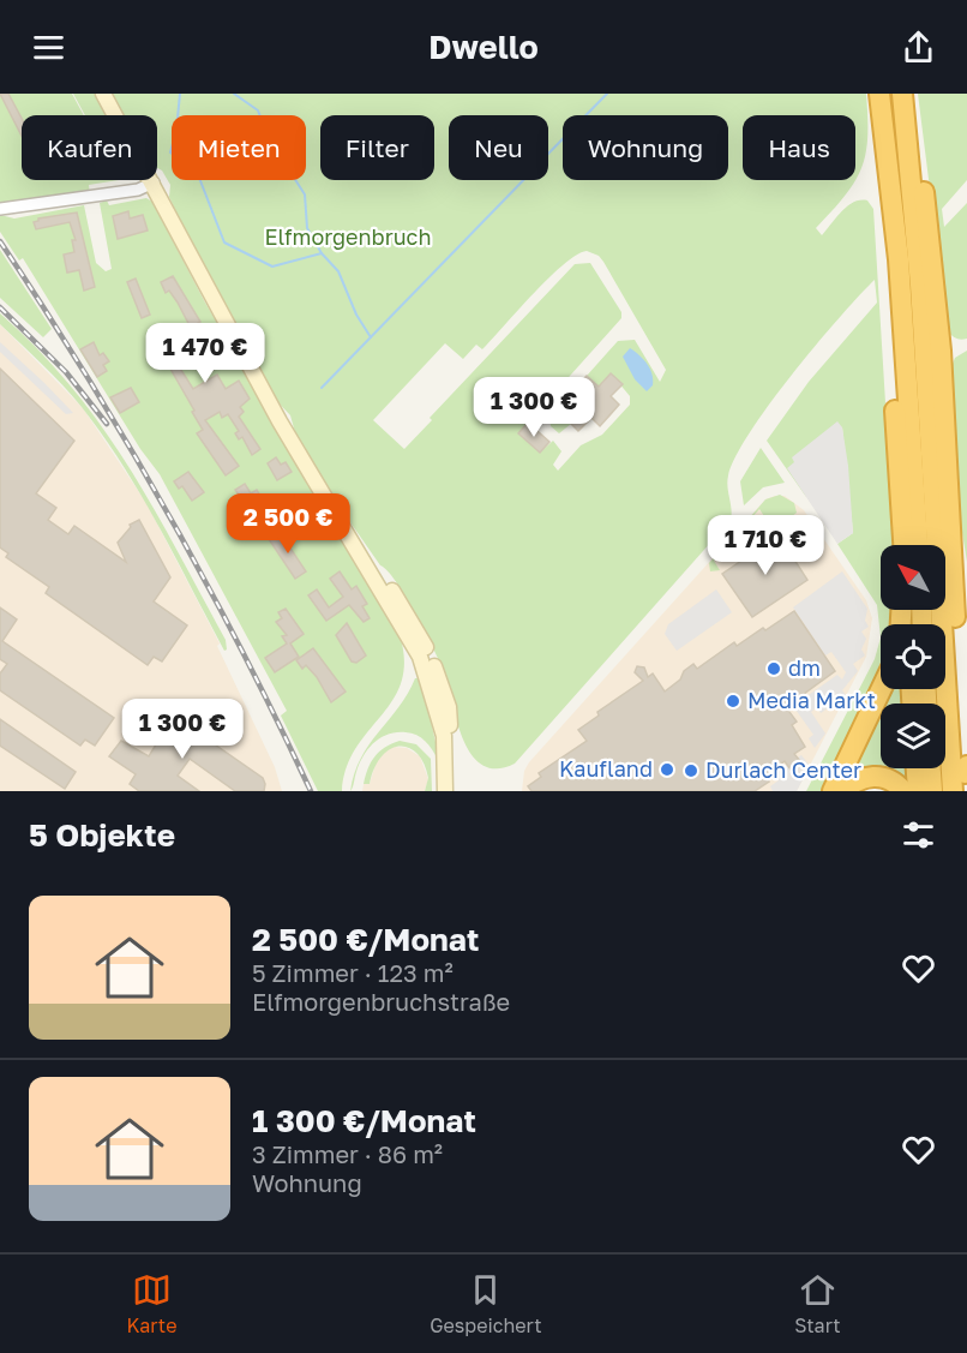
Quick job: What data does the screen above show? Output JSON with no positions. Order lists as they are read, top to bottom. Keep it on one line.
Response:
{"parks":["Elfmorgenbruch"],"places":["dm","Media Markt","Kaufland","Durlach Center"],"north":"top left","page":{"header":"Dwello","chip":["Kaufen","Mieten","Filter","Neu","Wohnung","Haus"],"price":["1 470 €","1 300 €","2 500 €","1 710 €","1 300 €"],"heading":"5 Objekte","list":[{"name":"2 500 €/Monat","note":"5 Zimmer · 123 m² · Elfmorgenbruchstraße"},{"name":"1 300 €/Monat","note":"3 Zimmer · 86 m² · Wohnung"}],"tabs":["Karte","Gespeichert","Start"]}}
